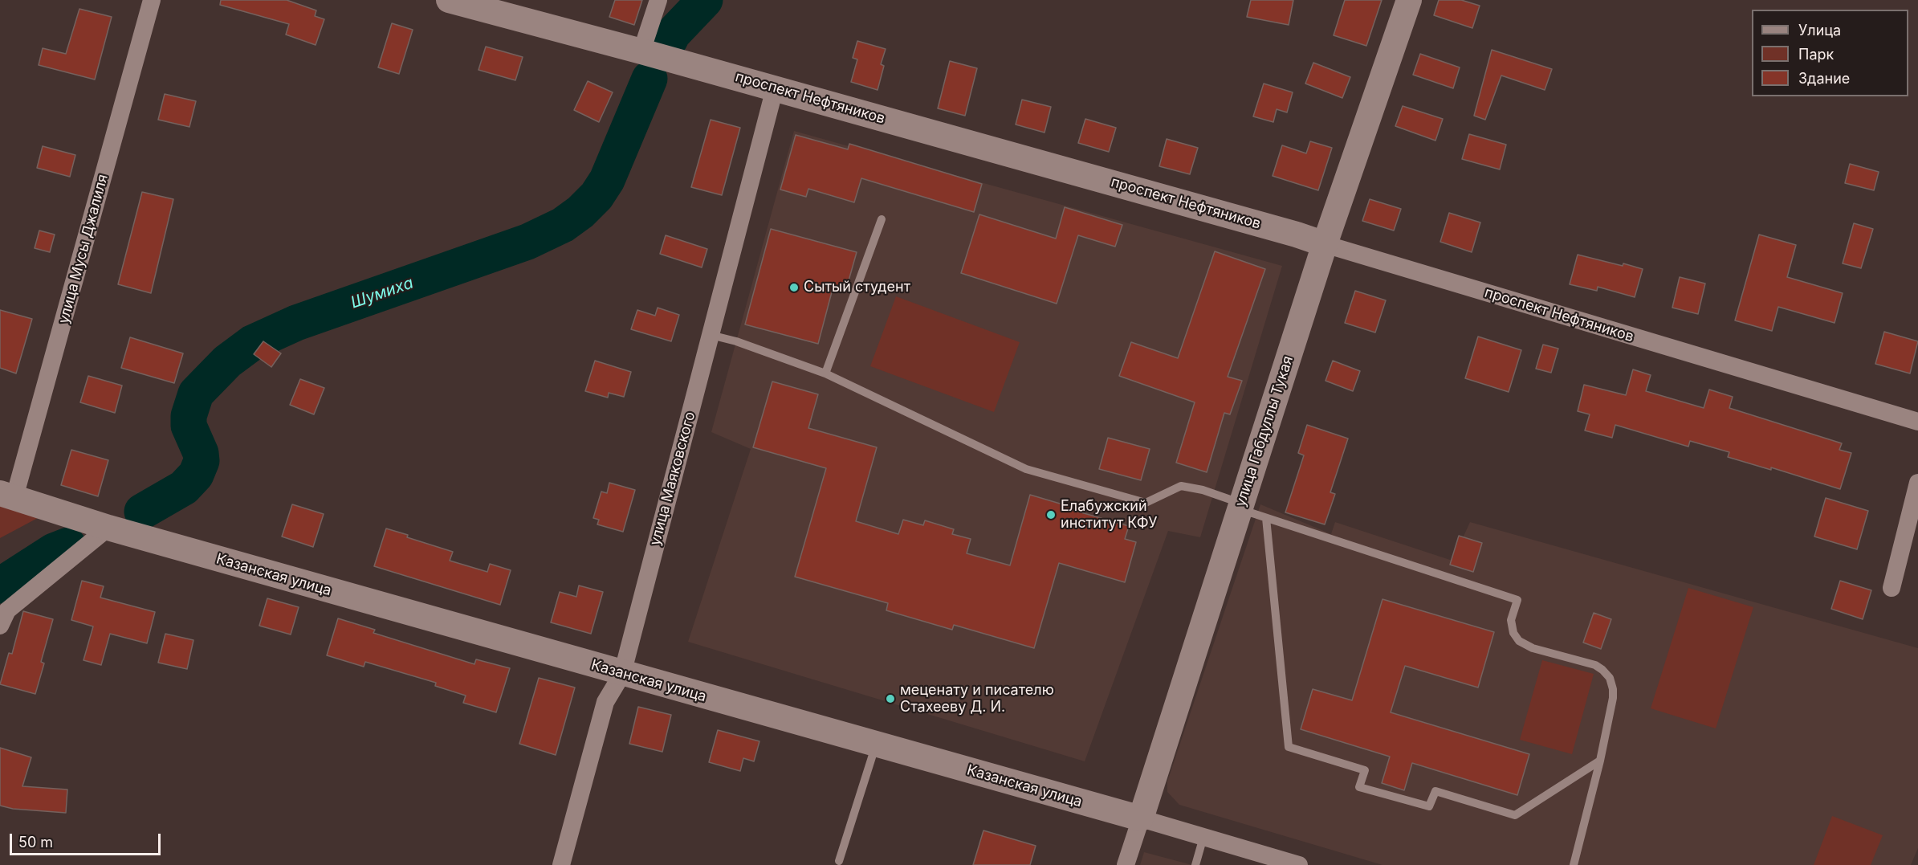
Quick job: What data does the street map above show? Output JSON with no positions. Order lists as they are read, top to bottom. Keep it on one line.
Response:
{"streets":{"street":["проспект Нефтяников","улица Мусы Джалиля","улица Габдуллы Тукая","улица Маяковского","Казанская улица"]},"crossings":[["проспект Нефтяников","улица Габдуллы Тукая"],["проспект Нефтяников","улица Маяковского"],["улица Мусы Джалиля","Казанская улица"],["улица Габдуллы Тукая","Казанская улица"],["улица Маяковского","Казанская улица"]],"water":["Шумиха"],"places":["Сытый студент","Елабужский институт КФУ","меценату и писателю Стахееву Д. И."],"legend":["Улица","Парк","Здание"],"scale_bar":"50 m"}
